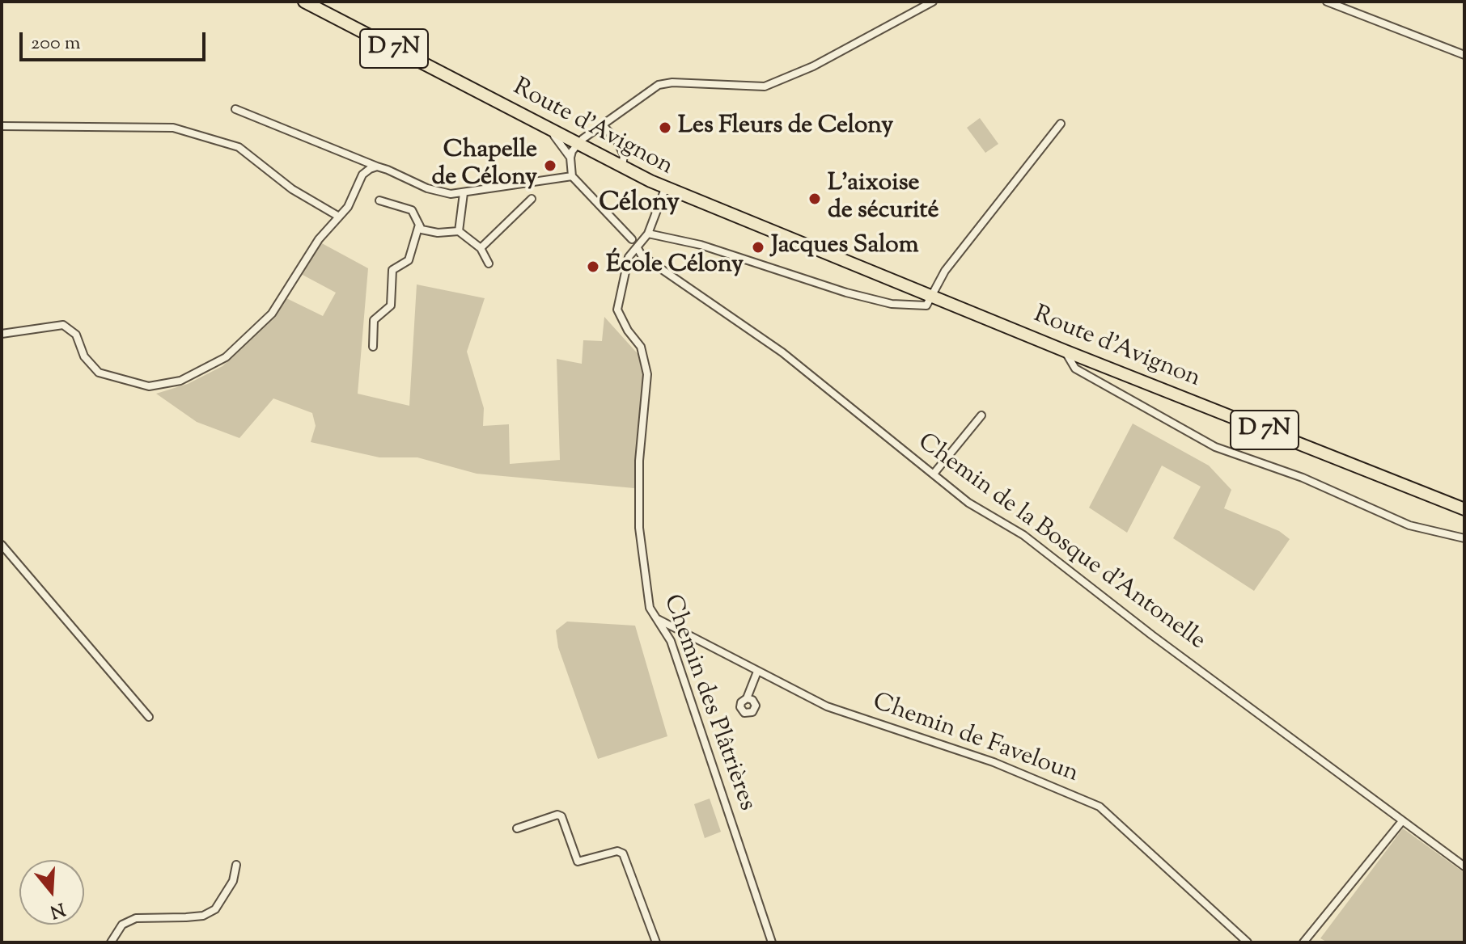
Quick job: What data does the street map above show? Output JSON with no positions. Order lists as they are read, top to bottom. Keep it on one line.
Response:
{"streets":{"main road":["D 7N","Route d'Avignon"],"street":["Chemin de la Bosque d'Antonelle","Chemin des Plâtrières","Chemin de Faveloun"]},"crossings":[["Chemin de la Bosque d'Antonelle","Chemin des Plâtrières"],["Chemin des Plâtrières","Chemin de Faveloun"]],"districts":["Célony"],"places":["Les Fleurs de Celony","Chapelle de Célony","L'aixoise de sécurité","Jacques Salom","École Célony"],"scale_bar":"200 m","north":"bottom"}
